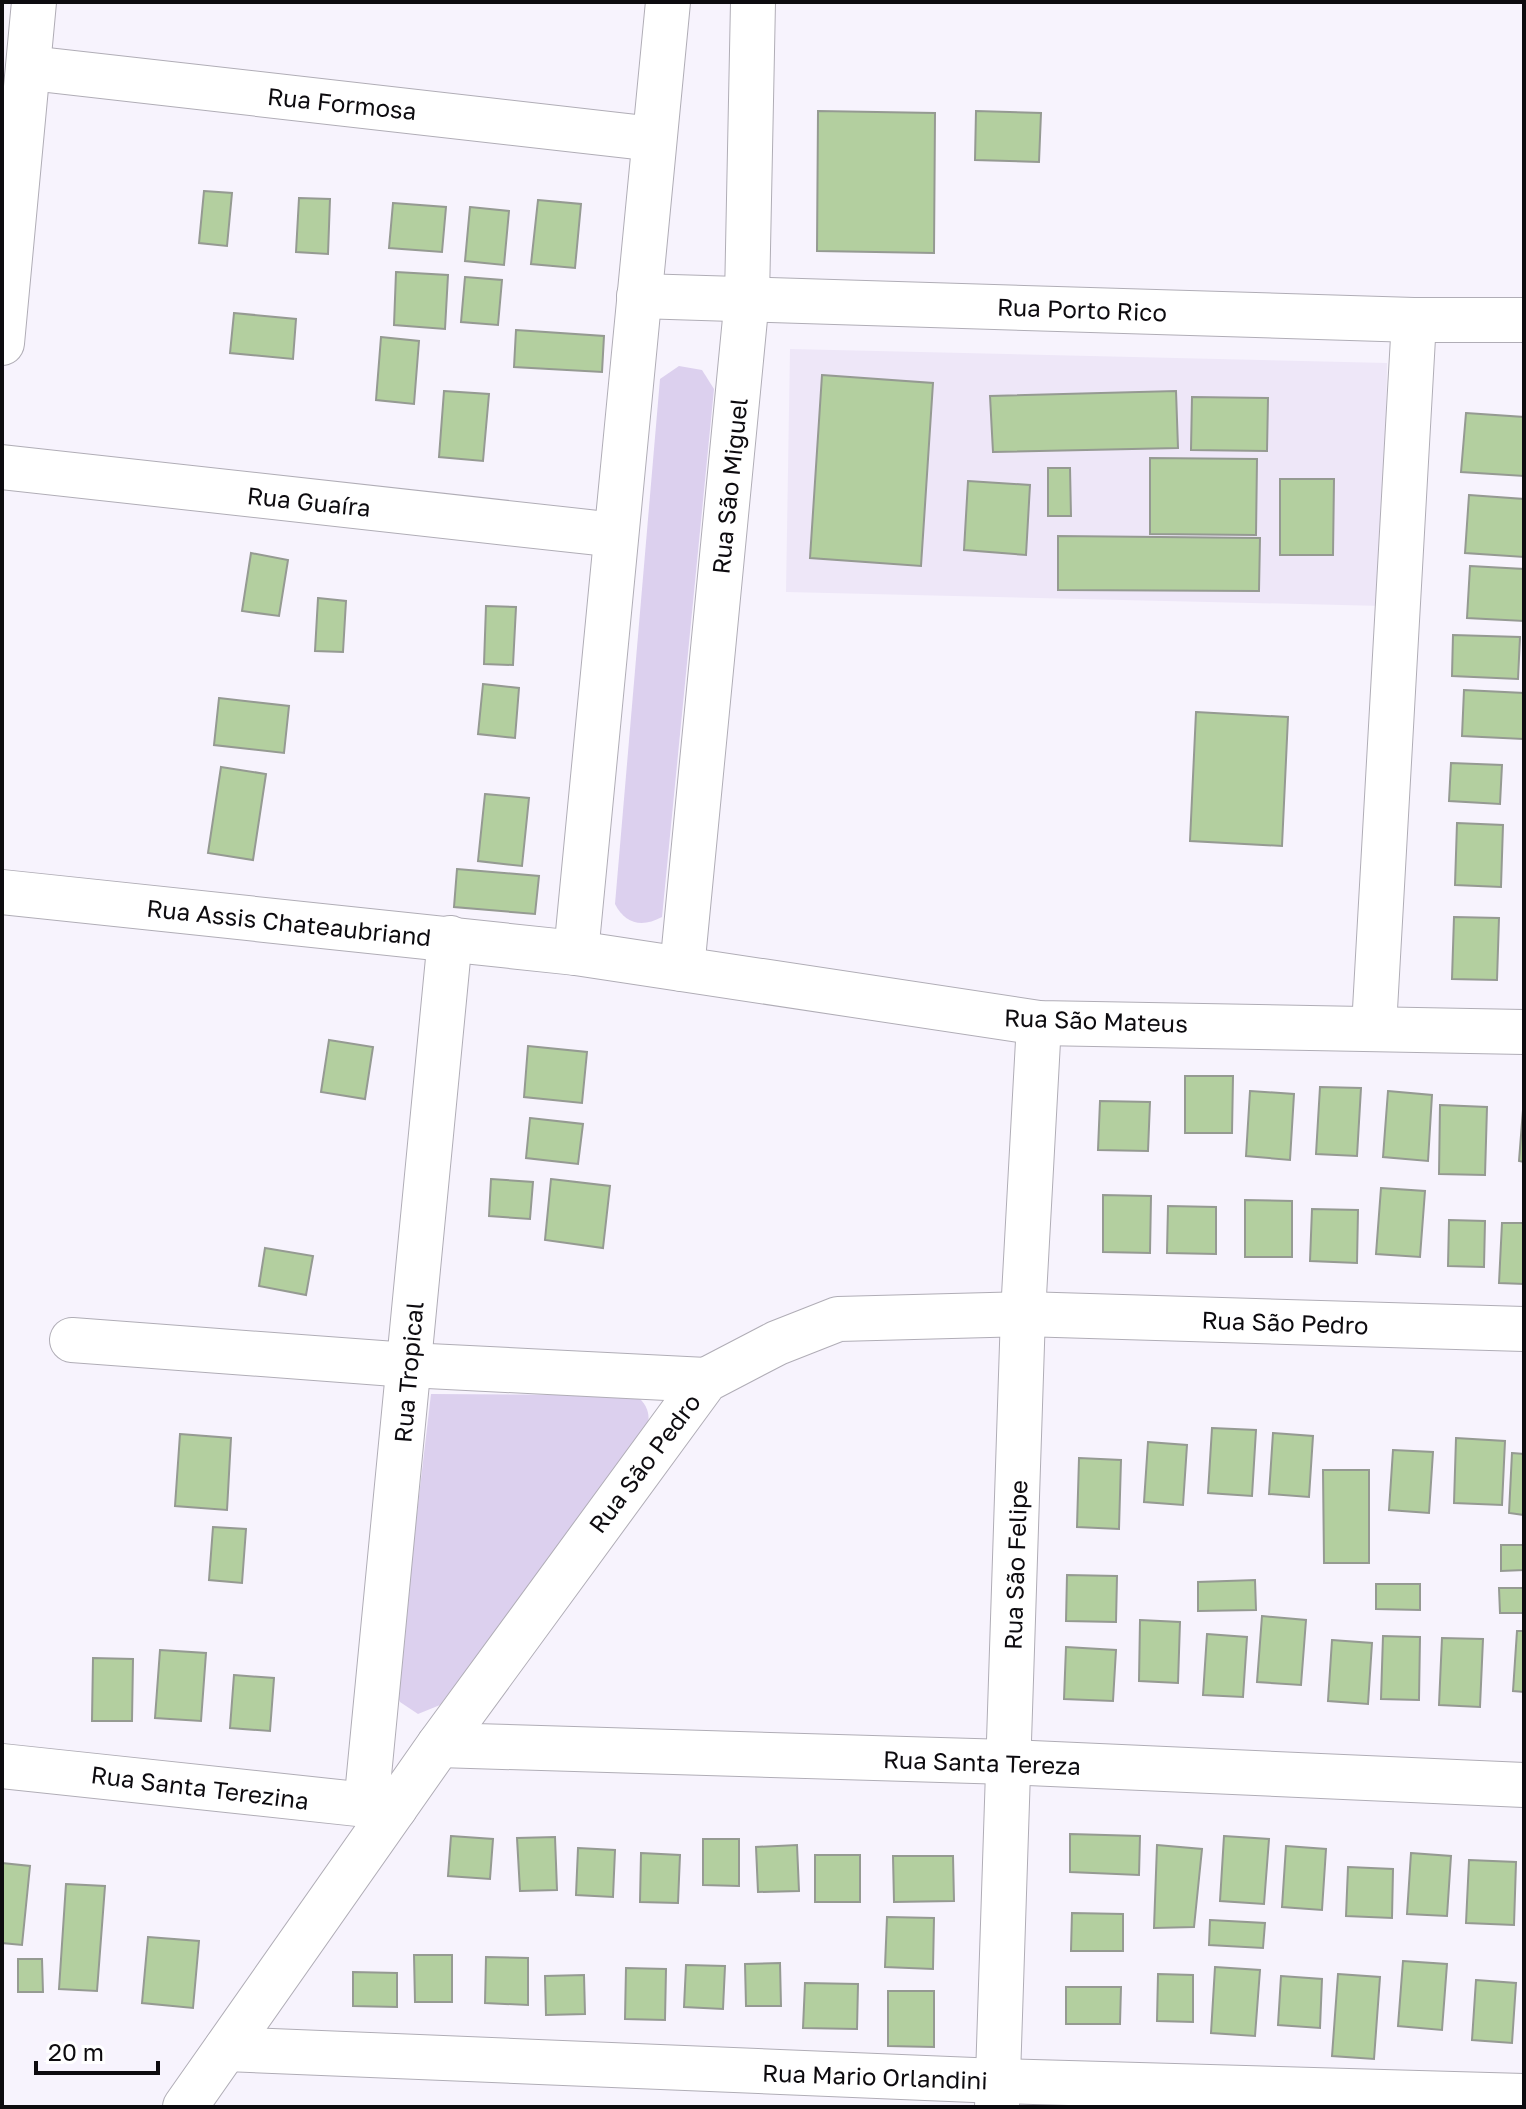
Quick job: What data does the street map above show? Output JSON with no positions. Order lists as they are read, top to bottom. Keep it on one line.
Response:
{"streets":{"street":["Rua Formosa","Rua Porto Rico","Rua São Miguel","Rua Guaíra","Rua Assis Chateaubriand","Rua São Mateus","Rua São Pedro","Rua Tropical","Rua São Felipe","Rua Santa Tereza","Rua Santa Terezina","Rua Mario Orlandini"]},"crossings":[["Rua Porto Rico","Rua São Miguel"],["Rua São Miguel","Rua São Mateus"],["Rua Assis Chateaubriand","Rua São Mateus"],["Rua Assis Chateaubriand","Rua Tropical"],["Rua São Mateus","Rua São Felipe"],["Rua São Pedro","Rua Tropical"],["Rua São Pedro","Rua São Felipe"],["Rua São Pedro","Rua Santa Tereza"],["Rua São Pedro","Rua Santa Terezina"],["Rua São Pedro","Rua Mario Orlandini"],["Rua Tropical","Rua Santa Terezina"],["Rua São Felipe","Rua Santa Tereza"],["Rua São Felipe","Rua Mario Orlandini"]],"scale_bar":"20 m"}
